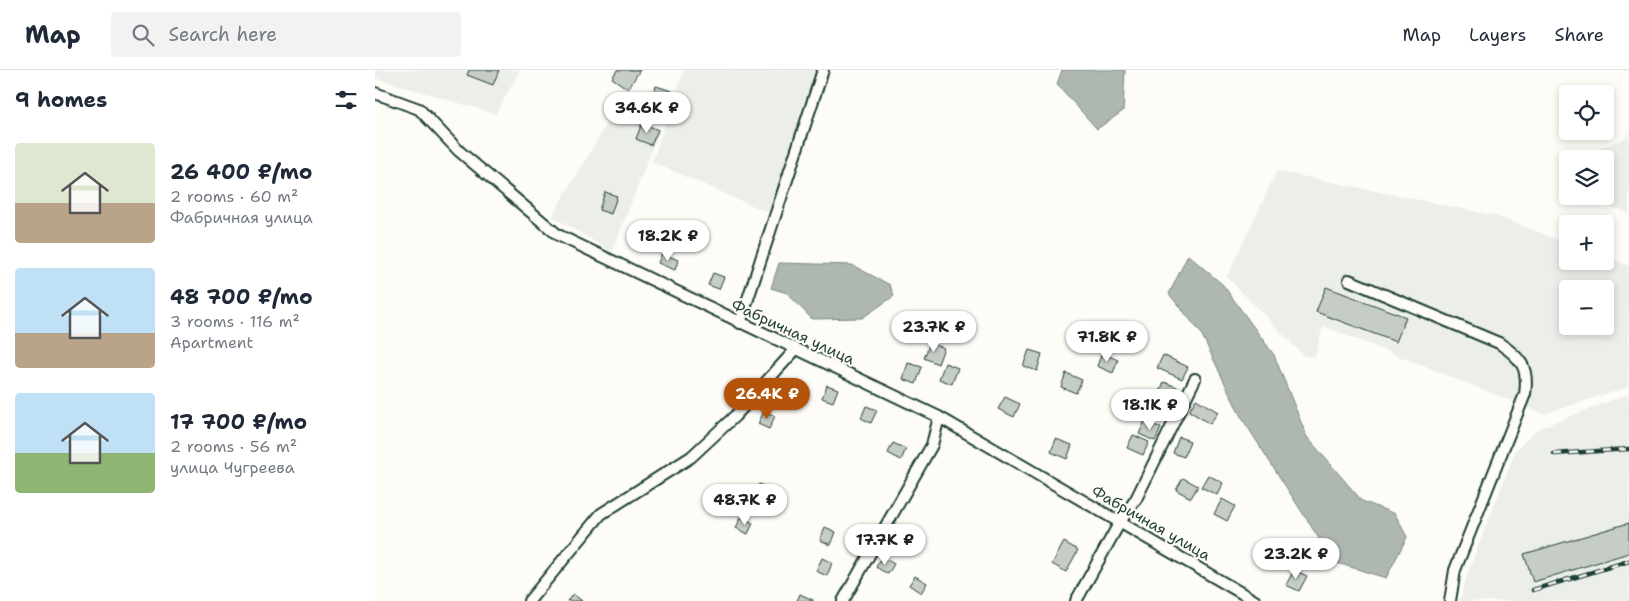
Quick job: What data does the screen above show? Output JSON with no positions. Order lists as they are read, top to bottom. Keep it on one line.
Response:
{"streets":{"street":["Фабричная улица"]},"page":{"header":"Map","search":"Search here","nav":["Map","Layers","Share"],"heading":"9 homes","map_buttons":["+","−"],"price":["34.6K ₽","18.2K ₽","23.7K ₽","71.8K ₽","26.4K ₽","18.1K ₽","48.7K ₽","17.7K ₽","23.2K ₽"],"list":[{"name":"26 400 ₽/mo","note":"2 rooms · 60 m² · Фабричная улица"},{"name":"48 700 ₽/mo","note":"3 rooms · 116 m² · Apartment"},{"name":"17 700 ₽/mo","note":"2 rooms · 56 m² · улица Чугреева"}]}}
